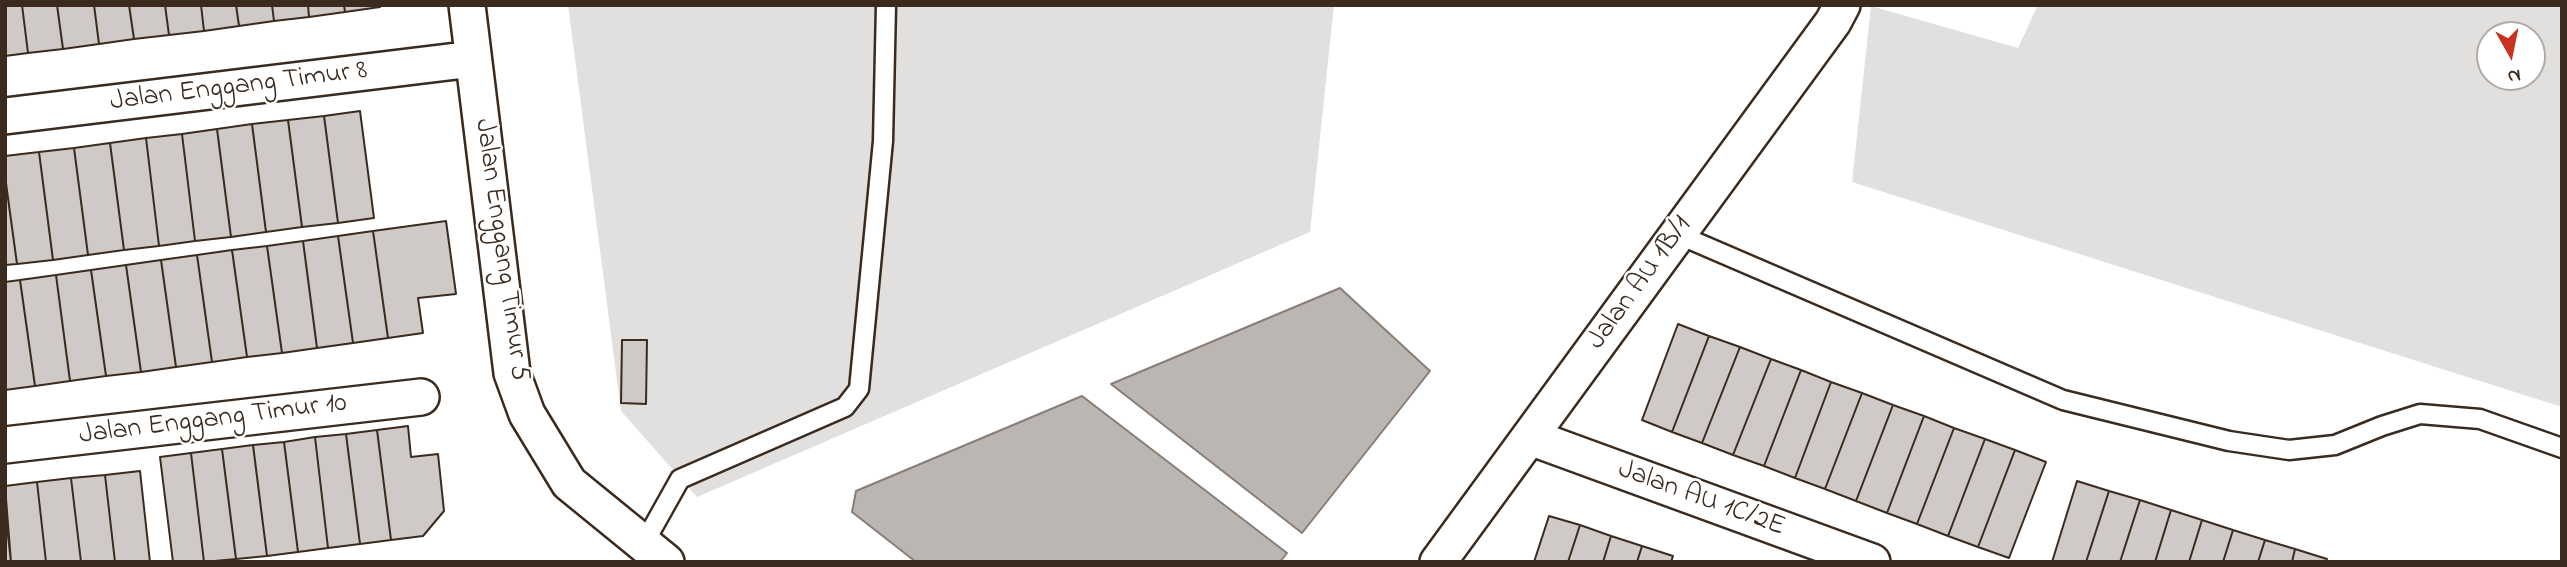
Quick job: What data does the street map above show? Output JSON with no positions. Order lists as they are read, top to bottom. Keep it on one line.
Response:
{"streets":{"street":["Jalan Enggang Timur 8","Jalan Enggang Timur 5","Jalan AU 1B/1","Jalan Enggang Timur 10","Jalan AU 1C/2E"]},"crossings":[["Jalan Enggang Timur 8","Jalan Enggang Timur 5"],["Jalan AU 1B/1","Jalan AU 1C/2E"]],"north":"bottom"}
